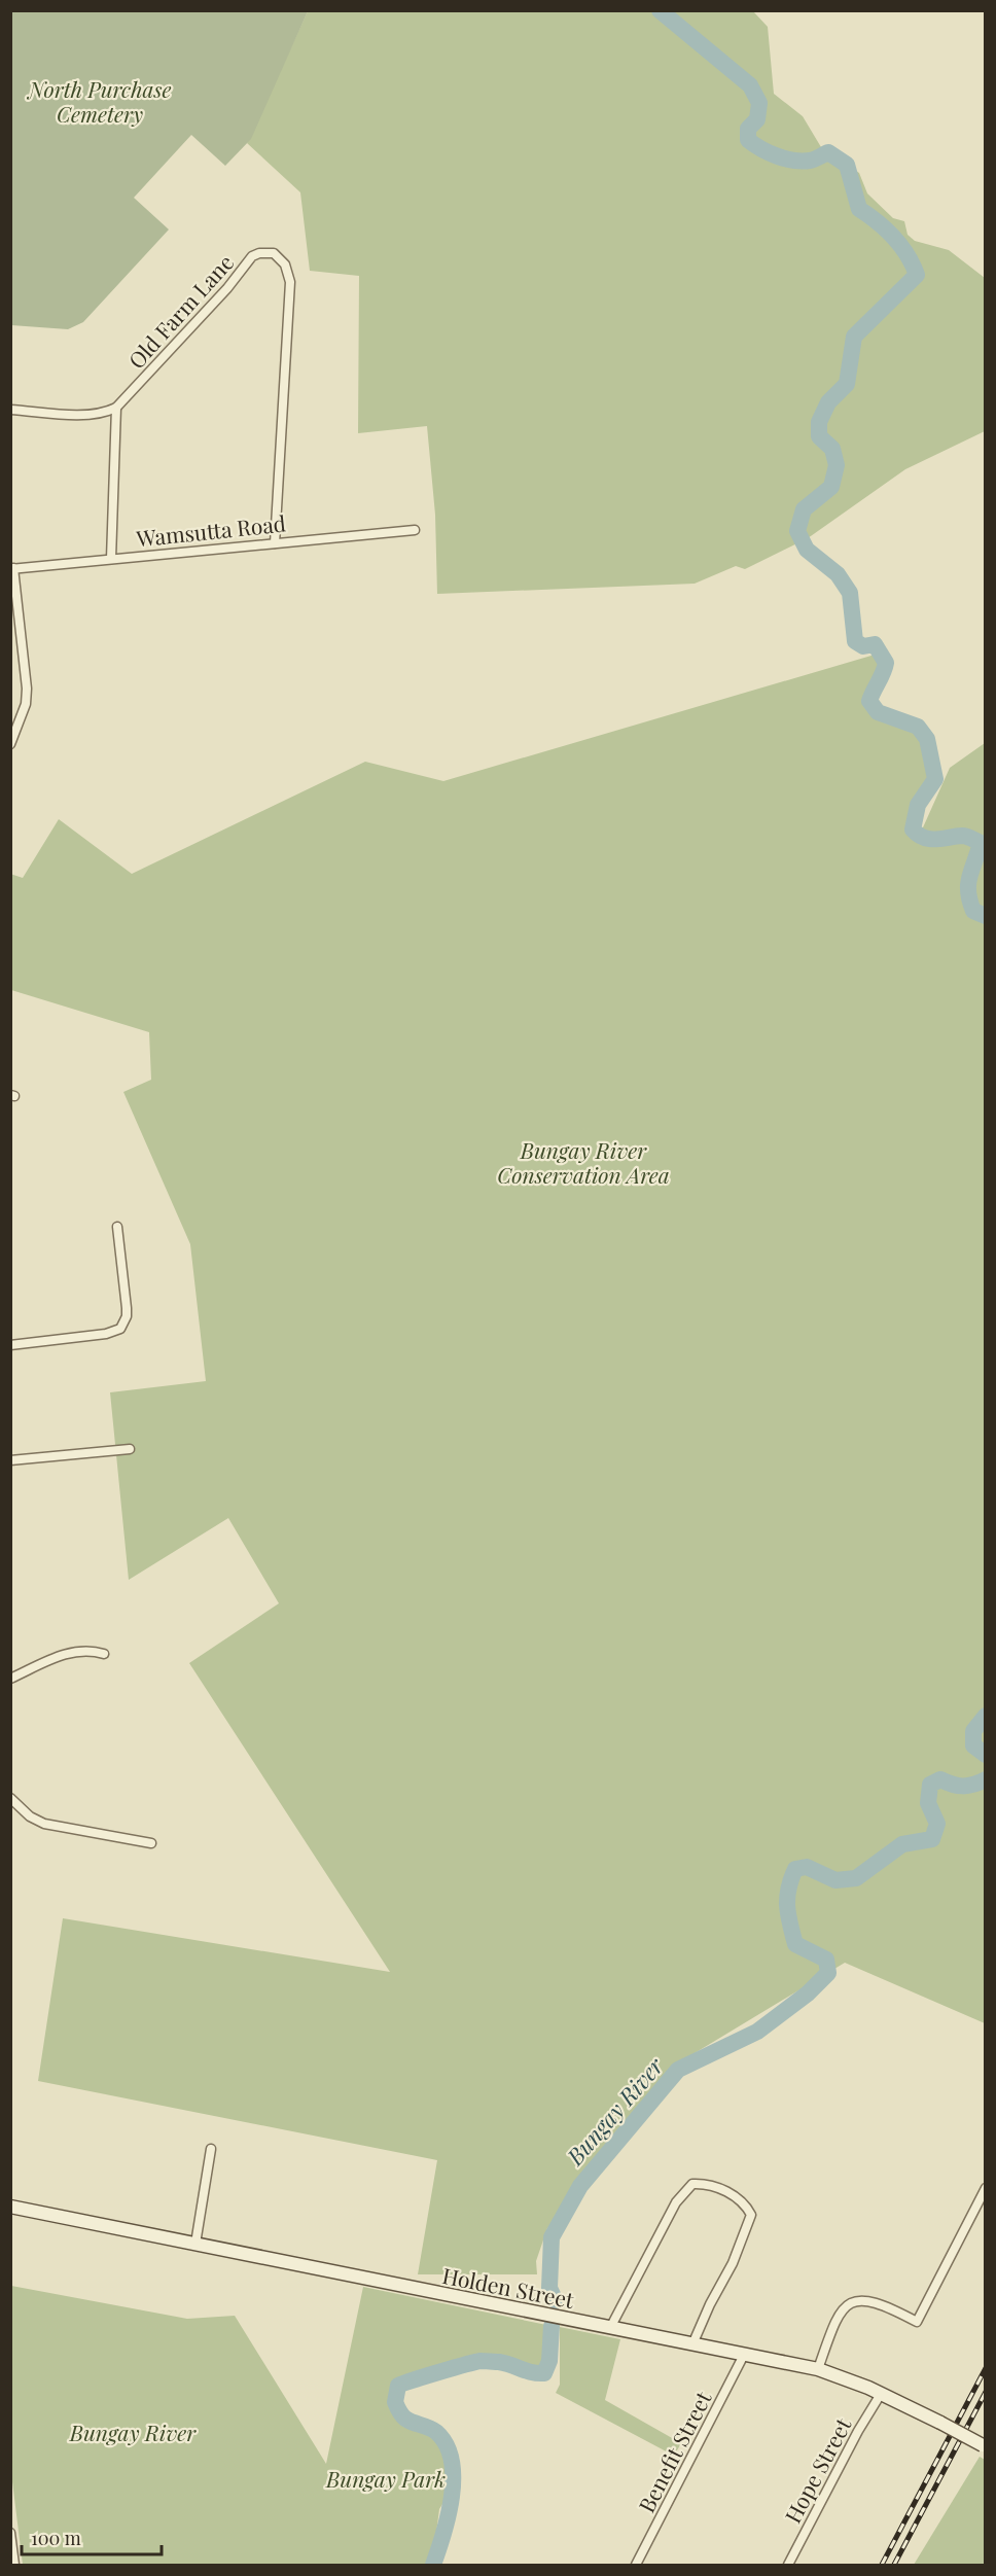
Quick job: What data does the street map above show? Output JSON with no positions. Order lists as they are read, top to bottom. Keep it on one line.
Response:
{"streets":{"main road":["Holden Street"],"street":["Old Farm Lane","Wamsutta Road","Benefit Street","Hope Street"]},"crossings":[["Old Farm Lane","Wamsutta Road"],["Holden Street","Benefit Street"],["Holden Street","Hope Street"]],"water":["Bungay River"],"parks":["North Purchase Cemetery","Bungay River Conservation Area","Bungay River","Bungay Park"],"scale_bar":"100 m"}
